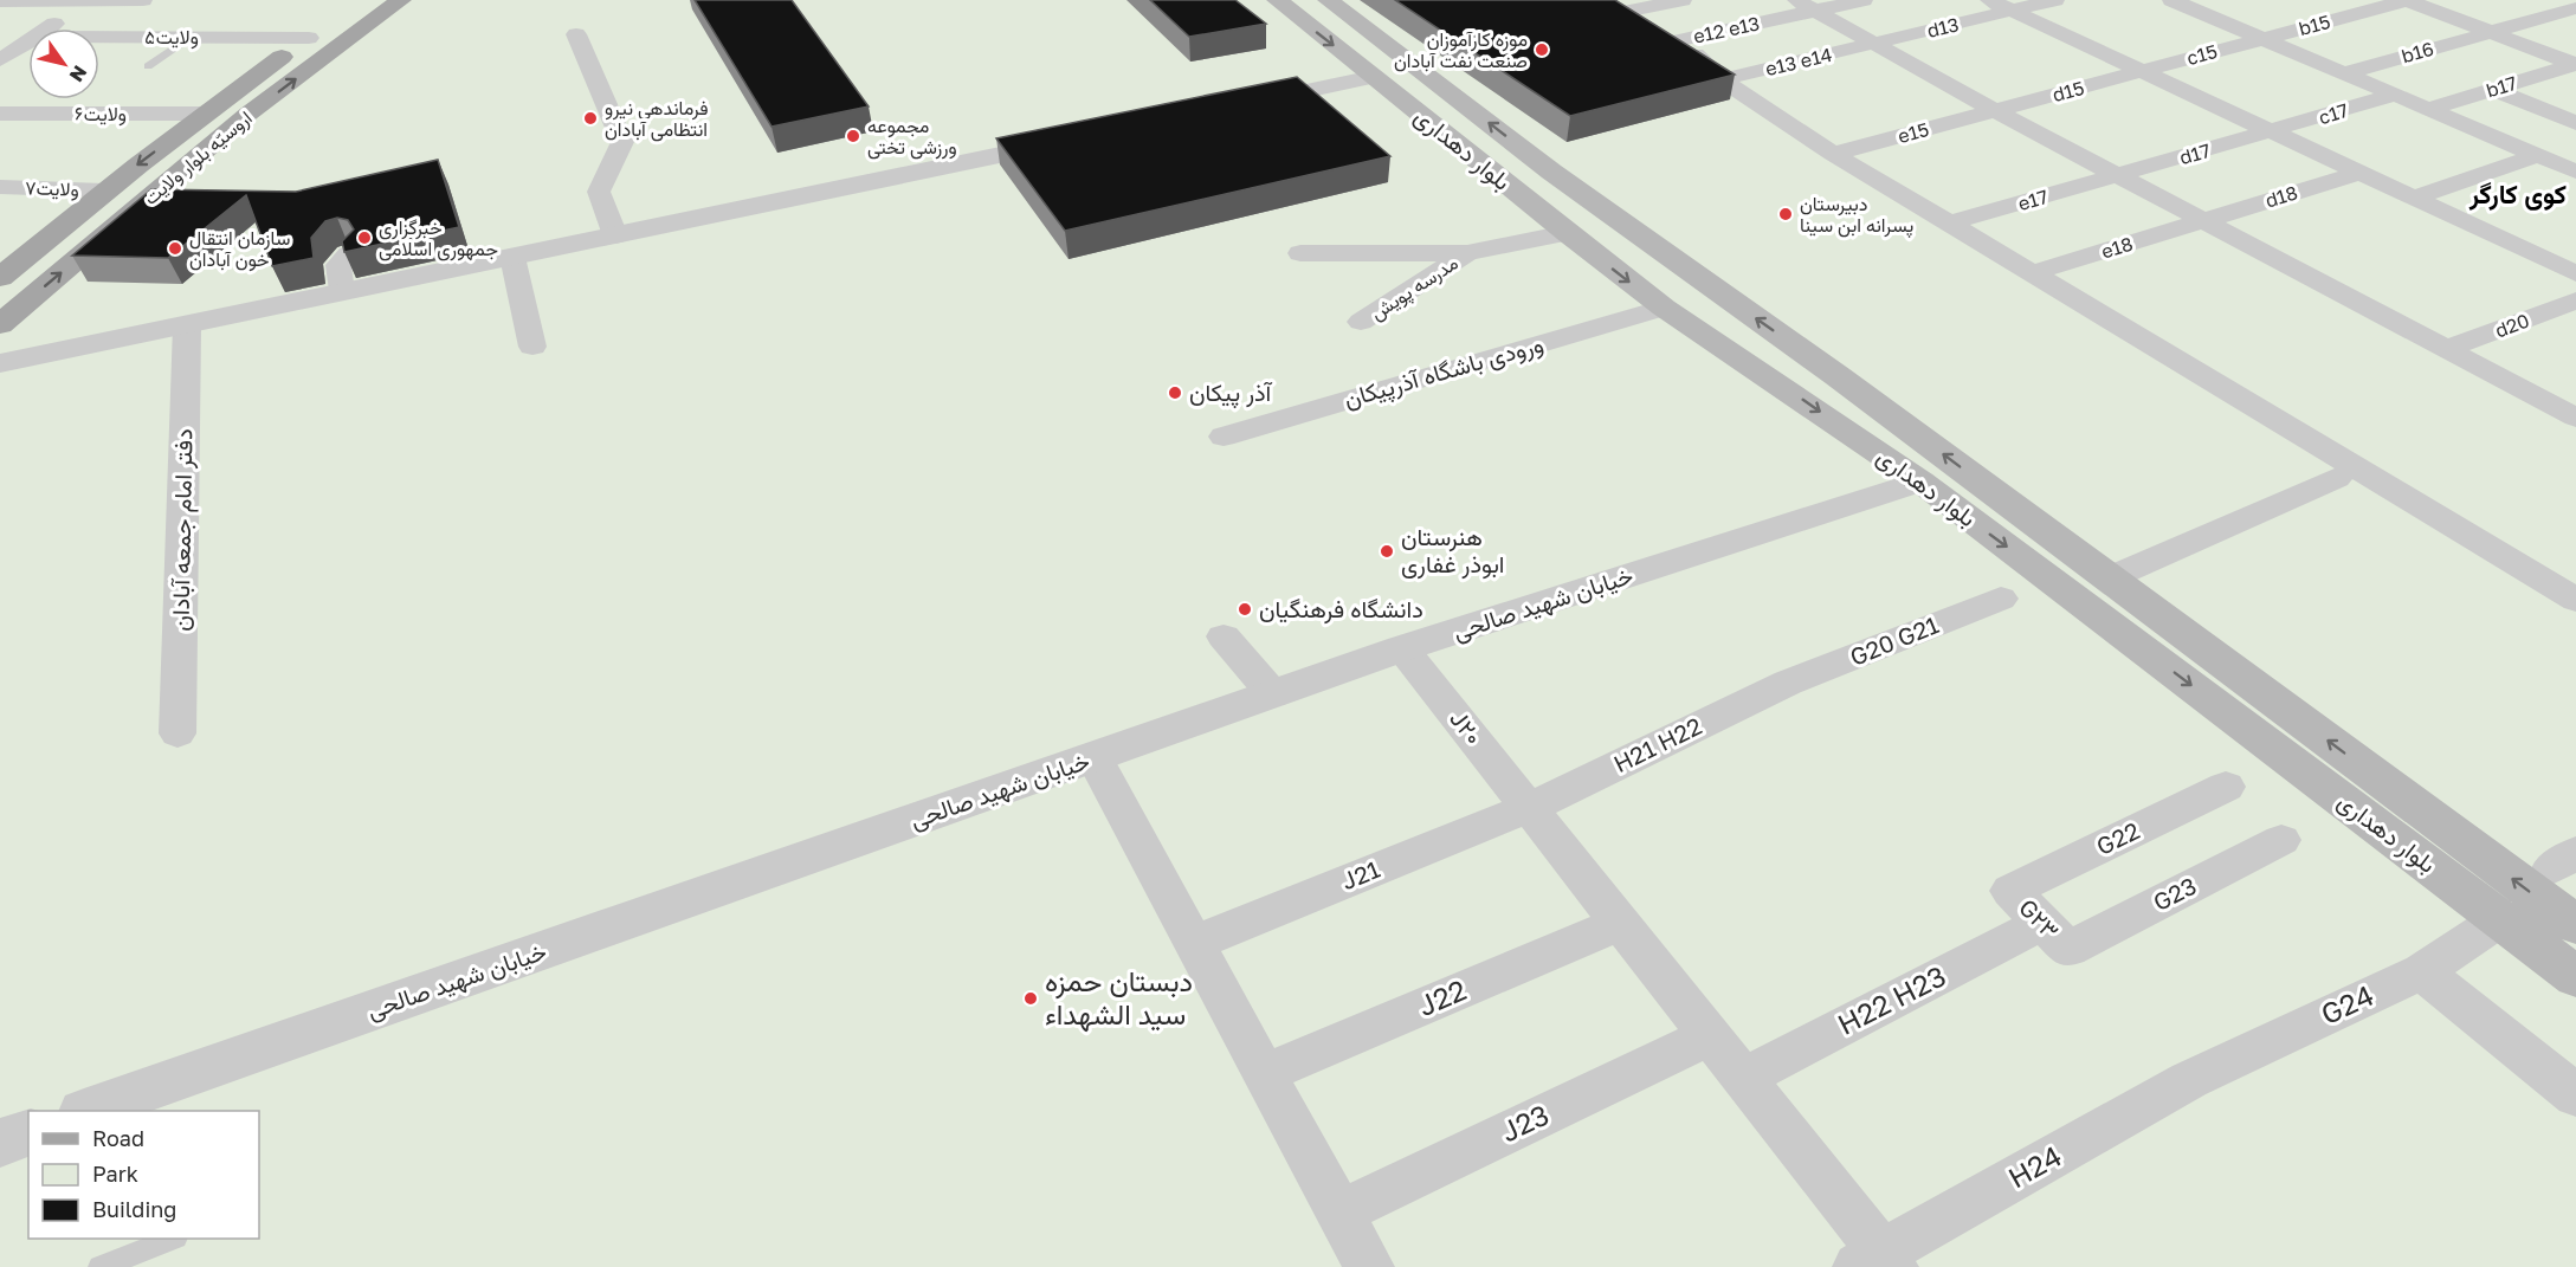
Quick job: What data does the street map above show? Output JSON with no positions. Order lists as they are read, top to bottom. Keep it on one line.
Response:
{"streets":{"main road":["بلوار دهداری","اروسیّه بلوار ولایت"],"street":["b15","d13","e12 e13","ولایت۵","b16","c15","e13 e14","b17","d15","ولایت۶","c17","e15","d17","ولایت۷","d18","e17","e18","مدرسه پویش","d20","ورودی باشگاه آذرپیکان","دفتر امام جمعه آبادان","خیابان شهید صالحی","G20 G21","J۲۰","H21 H22","G22","J21","G23","G۲۳","J22","H22 H23","G24","J23","H24"]},"crossings":[["b15","c15"],["d13","e13 e14"],["ولایت۵","اروسیّه بلوار ولایت"],["c15","d15"],["d15","e15"],["ولایت۶","اروسیّه بلوار ولایت"],["c17","d17"],["بلوار دهداری","ورودی باشگاه آذرپیکان"],["بلوار دهداری","خیابان شهید صالحی"],["بلوار دهداری","G24"],["d17","e17"],["اروسیّه بلوار ولایت","ولایت۷"],["d18","e18"],["خیابان شهید صالحی","J۲۰"],["G20 G21","H21 H22"],["J۲۰","H21 H22"],["J۲۰","J21"],["J۲۰","J22"],["J۲۰","H22 H23"],["J۲۰","J23"],["J۲۰","H24"],["H21 H22","J21"],["G22","G۲۳"],["G23","G۲۳"],["G23","H22 H23"],["G۲۳","H22 H23"],["G24","H24"]],"districts":["کوی کارگر"],"places":["موزه کارآموزان صنعت نفت آبادان","فرماندهی نیرو انتظامی آبادان","مجموعه ورزشی تختی","دبیرستان پسرانه ابن سینا","خبرگزاری جمهوری اسلامی","سازمان انتقال خون آبادان","آذر پیکان","هنرستان ابوذر غفاری","دانشگاه فرهنگیان","دبستان حمزه سید الشهداء"],"legend":["Road","Park","Building"],"north":"bottom right"}
